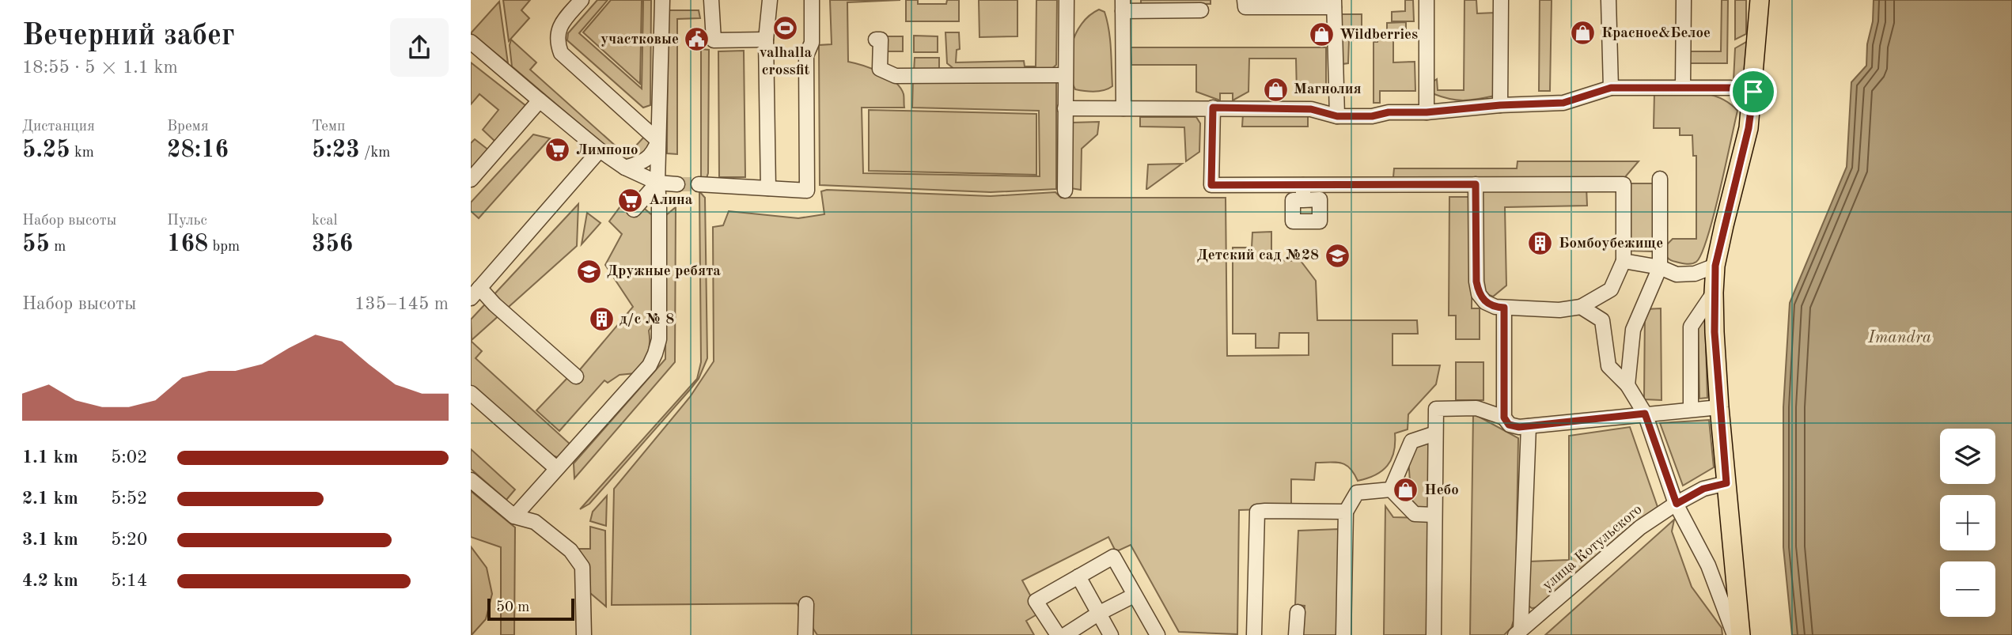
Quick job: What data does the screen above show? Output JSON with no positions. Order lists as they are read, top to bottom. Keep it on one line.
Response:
{"streets":{"street":["улица Котульского"]},"water":["Imandra"],"places":{"sports":["valhalla crossfit"],"shop":["Красное&Белое","Wildberries","Магнолия","Небо"],"public building":["участковые"],"supermarket":["Лимпопо","Алина"],"building":["Бомбоубежище","д/с № 8"],"school or university":["Детский сад №28","Дружные ребята"]},"scale_bar":"50 m","page":{"heading":["Вечерний забег","18:55 · 5 × 1.1 km"],"stats":[["Дистанция","5.25 km"],["Время","28:16"],["Темп","5:23 /km"],["Набор высоты","55 m"],["Пульс","168 bpm"],["kcal","356"]],"chart":["Набор высоты","135–145 m"],"map_buttons":["+","−"],"list":[{"name":"1.1 km","note":"5:02"},{"name":"2.1 km","note":"5:52"},{"name":"3.1 km","note":"5:20"},{"name":"4.2 km","note":"5:14"}],"scale":"50 m"}}
